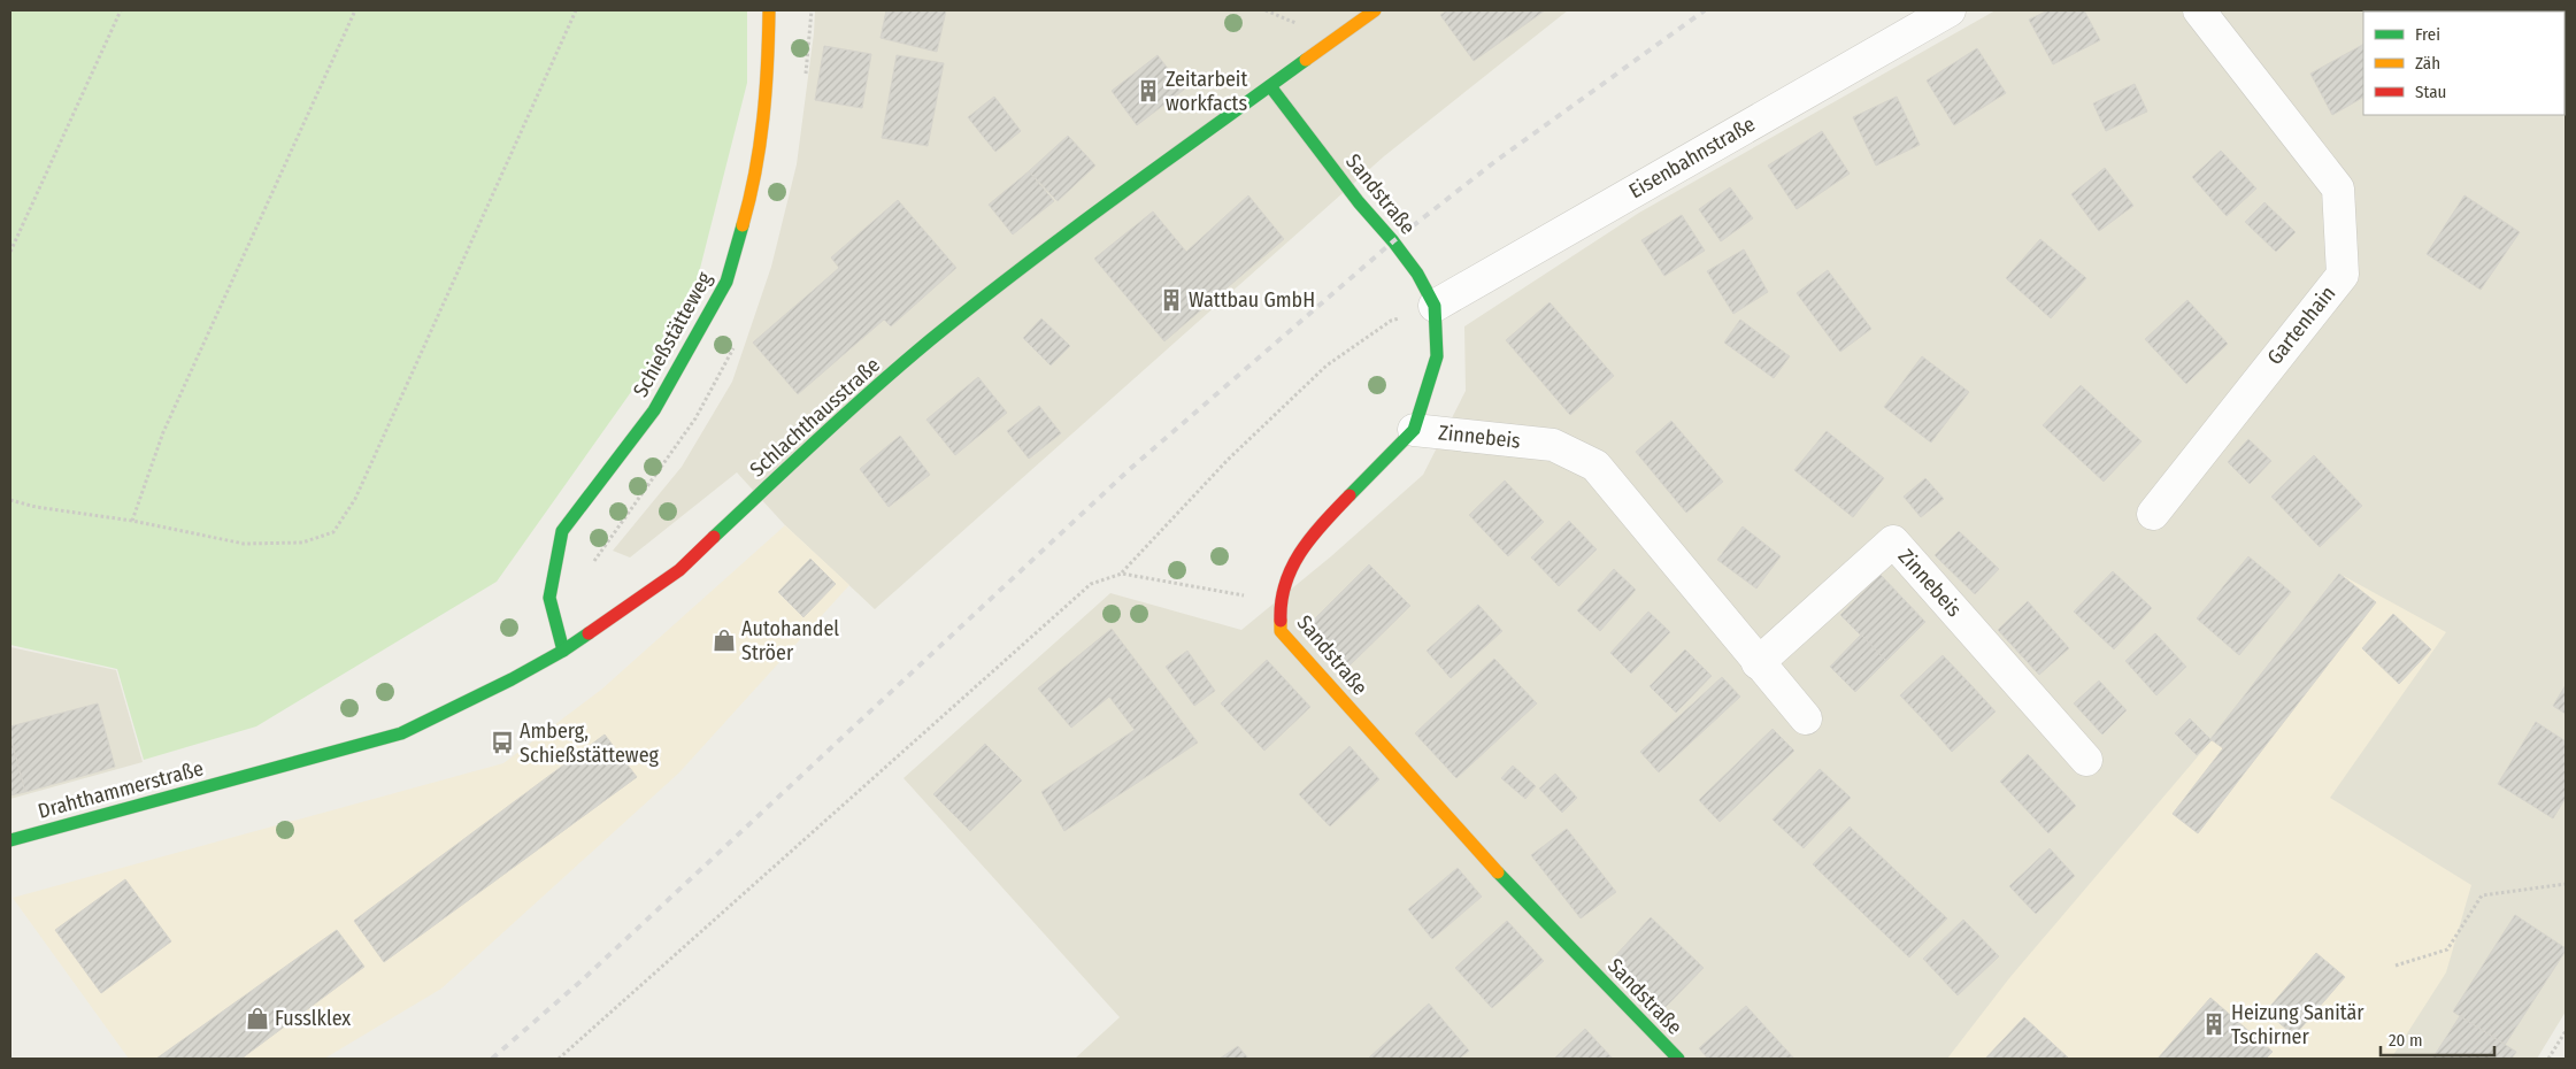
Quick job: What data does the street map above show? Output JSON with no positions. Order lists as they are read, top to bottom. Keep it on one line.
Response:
{"streets":{"street":["Eisenbahnstraße","Sandstraße","Gartenhain","Schießstätteweg","Schlachthausstraße","Zinnebeis","Drahthammerstraße"]},"crossings":[["Eisenbahnstraße","Sandstraße"],["Sandstraße","Schlachthausstraße"],["Sandstraße","Zinnebeis"],["Schießstätteweg","Schlachthausstraße"],["Schlachthausstraße","Drahthammerstraße"]],"places":{"building":["Zeitarbeit workfacts","Wattbau GmbH","Heizung Sanitär Tschirner"],"shop":["Autohandel Ströer","Fusslklex"],"bus stop":["Amberg, Schießstätteweg"]},"legend":["Frei","Zäh","Stau"],"scale_bar":"20 m"}
